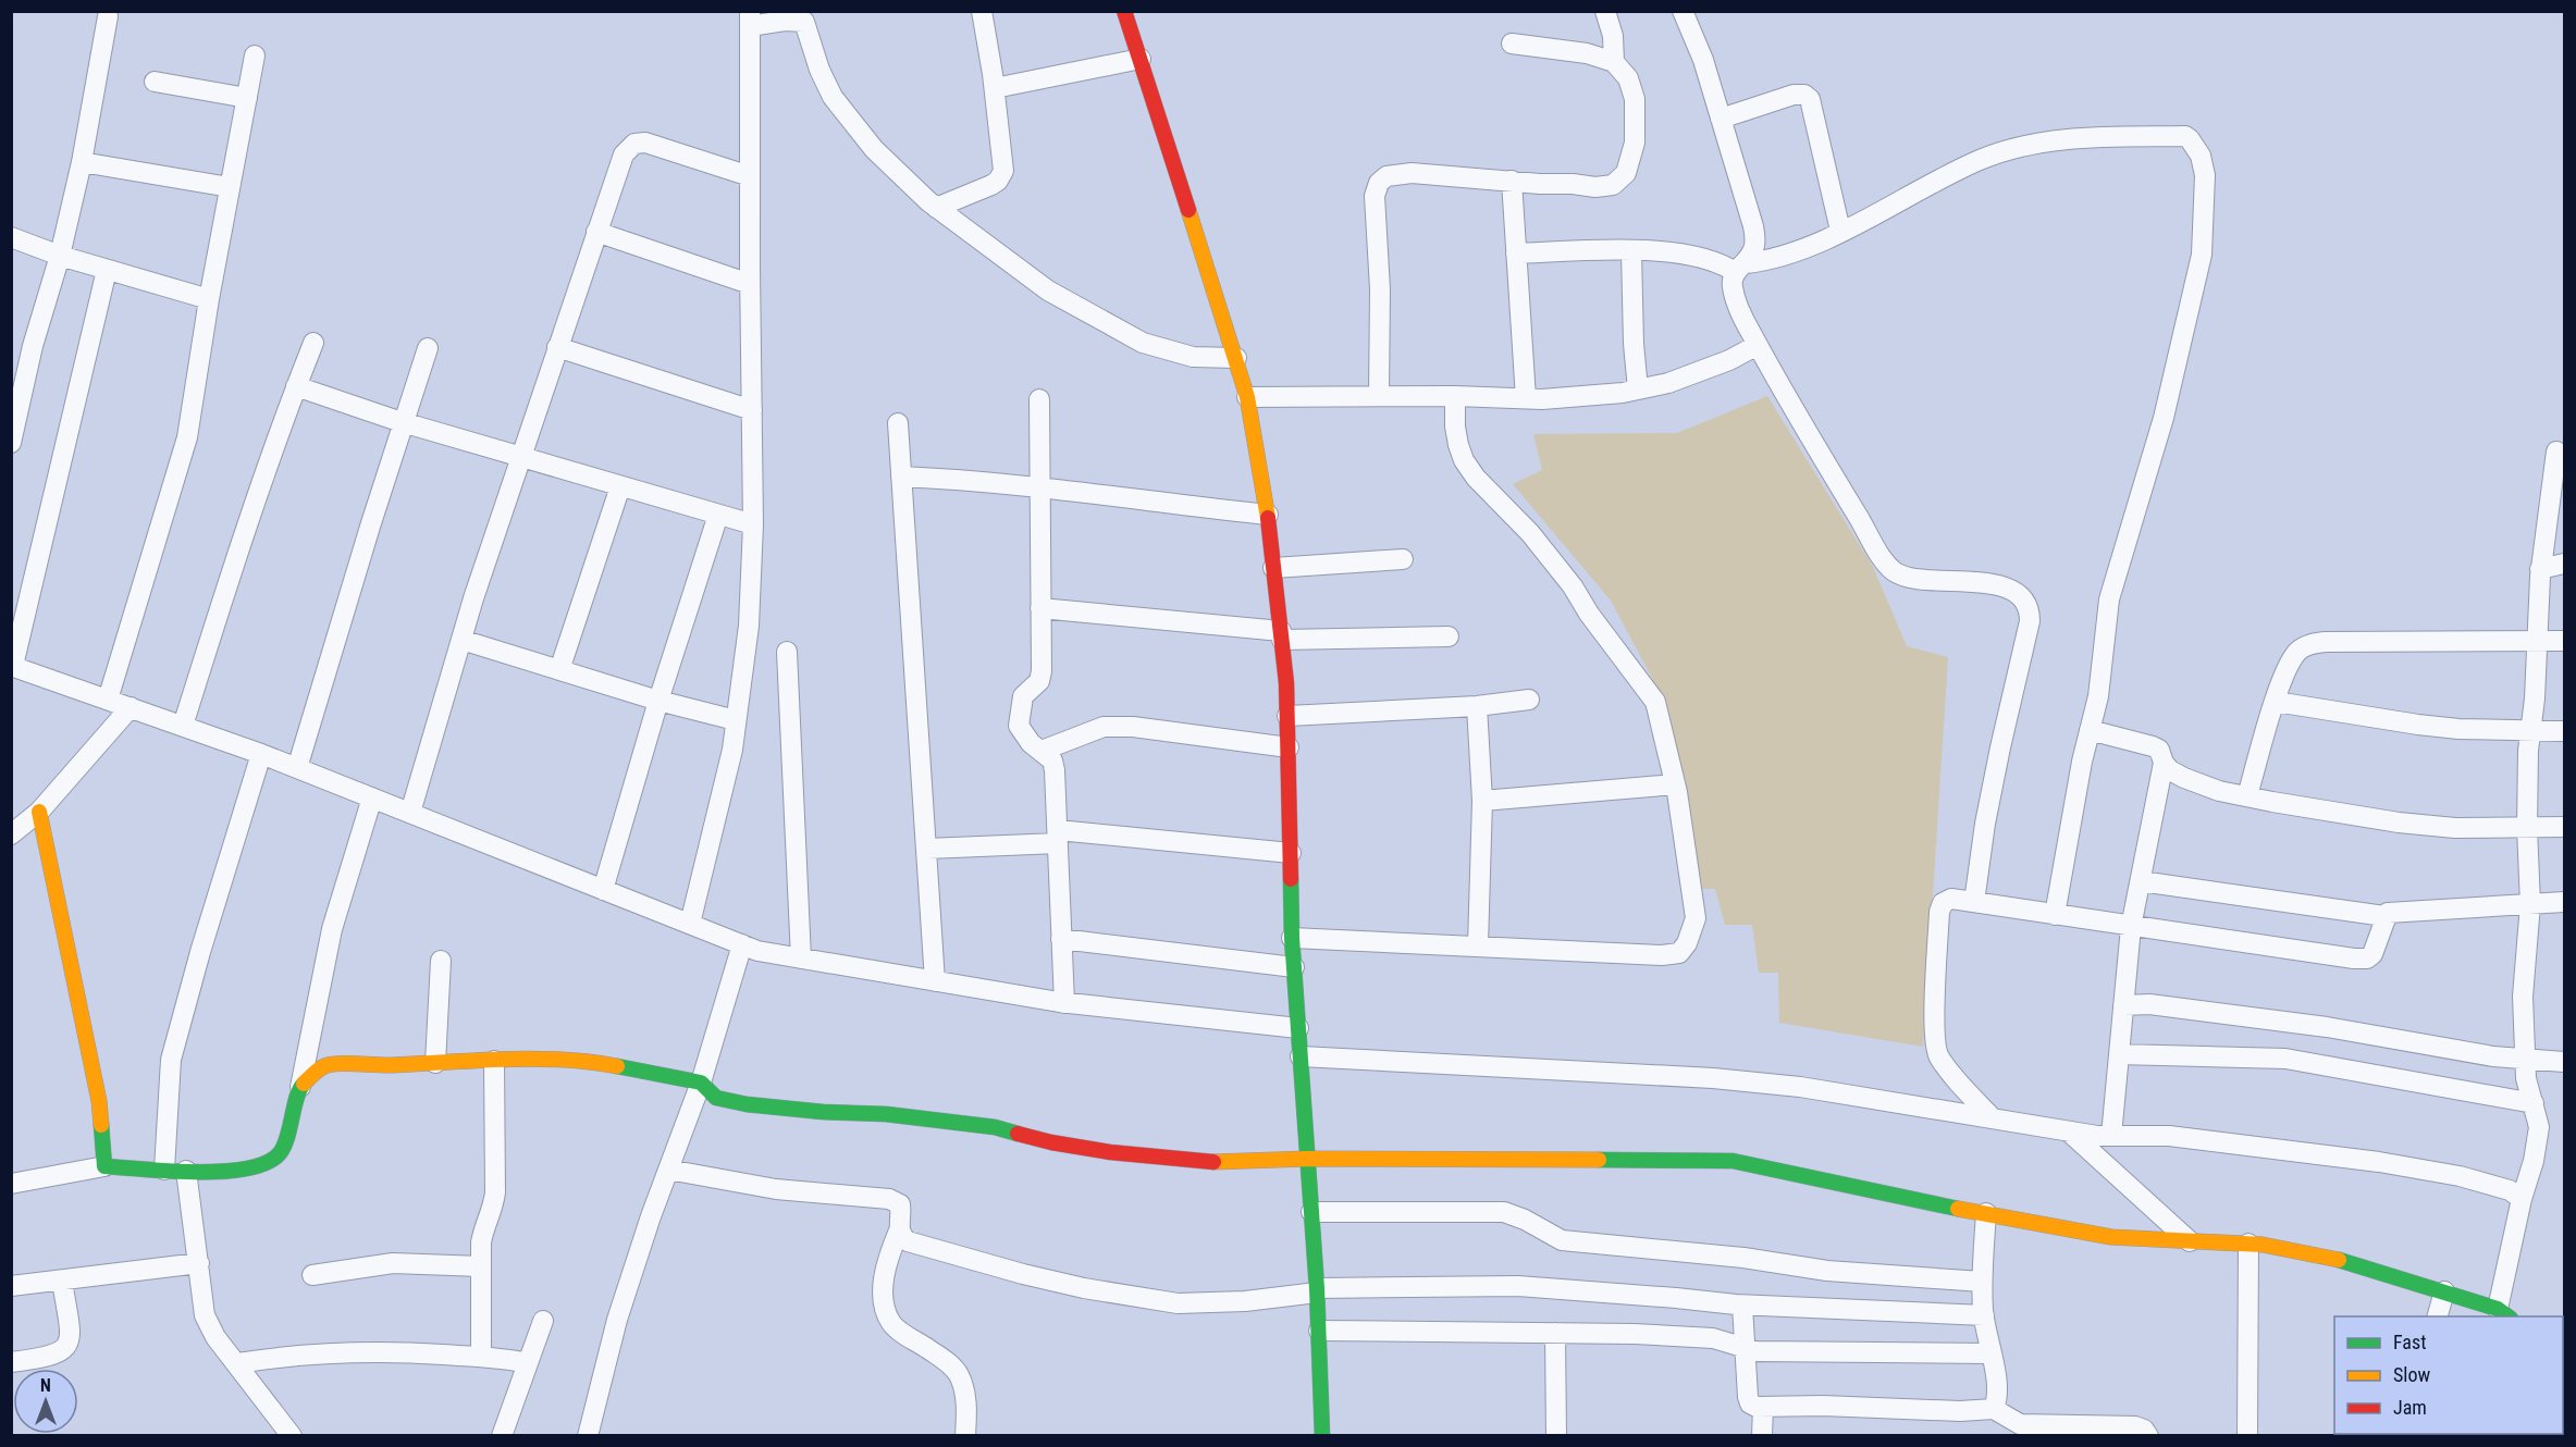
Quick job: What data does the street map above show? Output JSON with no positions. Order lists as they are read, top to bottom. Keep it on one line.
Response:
{"legend":["Fast","Slow","Jam"],"north":"top"}
